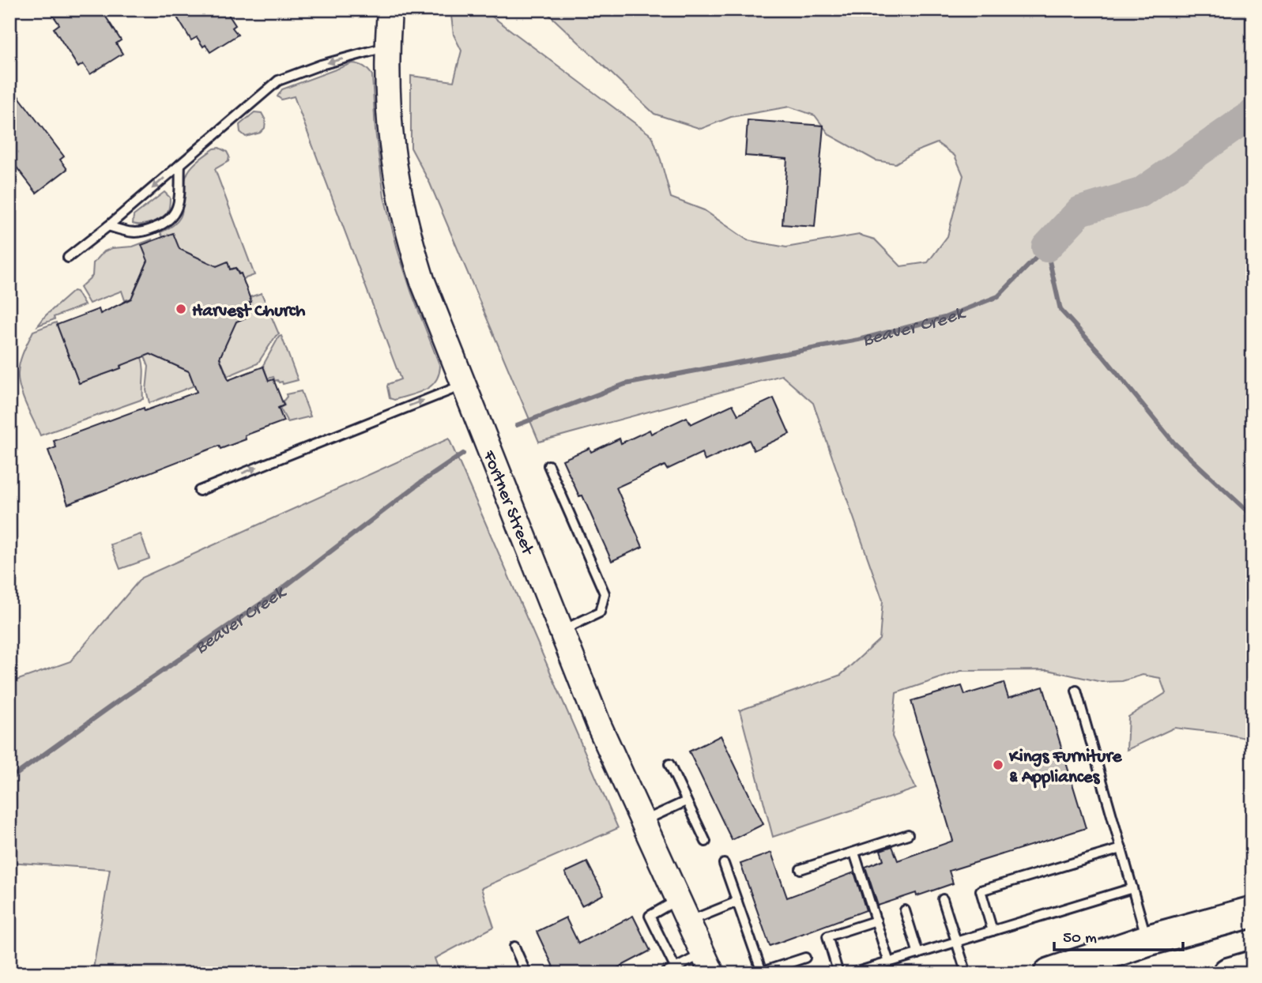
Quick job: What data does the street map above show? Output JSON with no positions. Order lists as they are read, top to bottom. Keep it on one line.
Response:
{"streets":{"street":["Fortner Street"]},"water":["Beaver Creek"],"places":["Harvest Church","Kings Furniture & Appliances"],"scale_bar":"50 m"}
